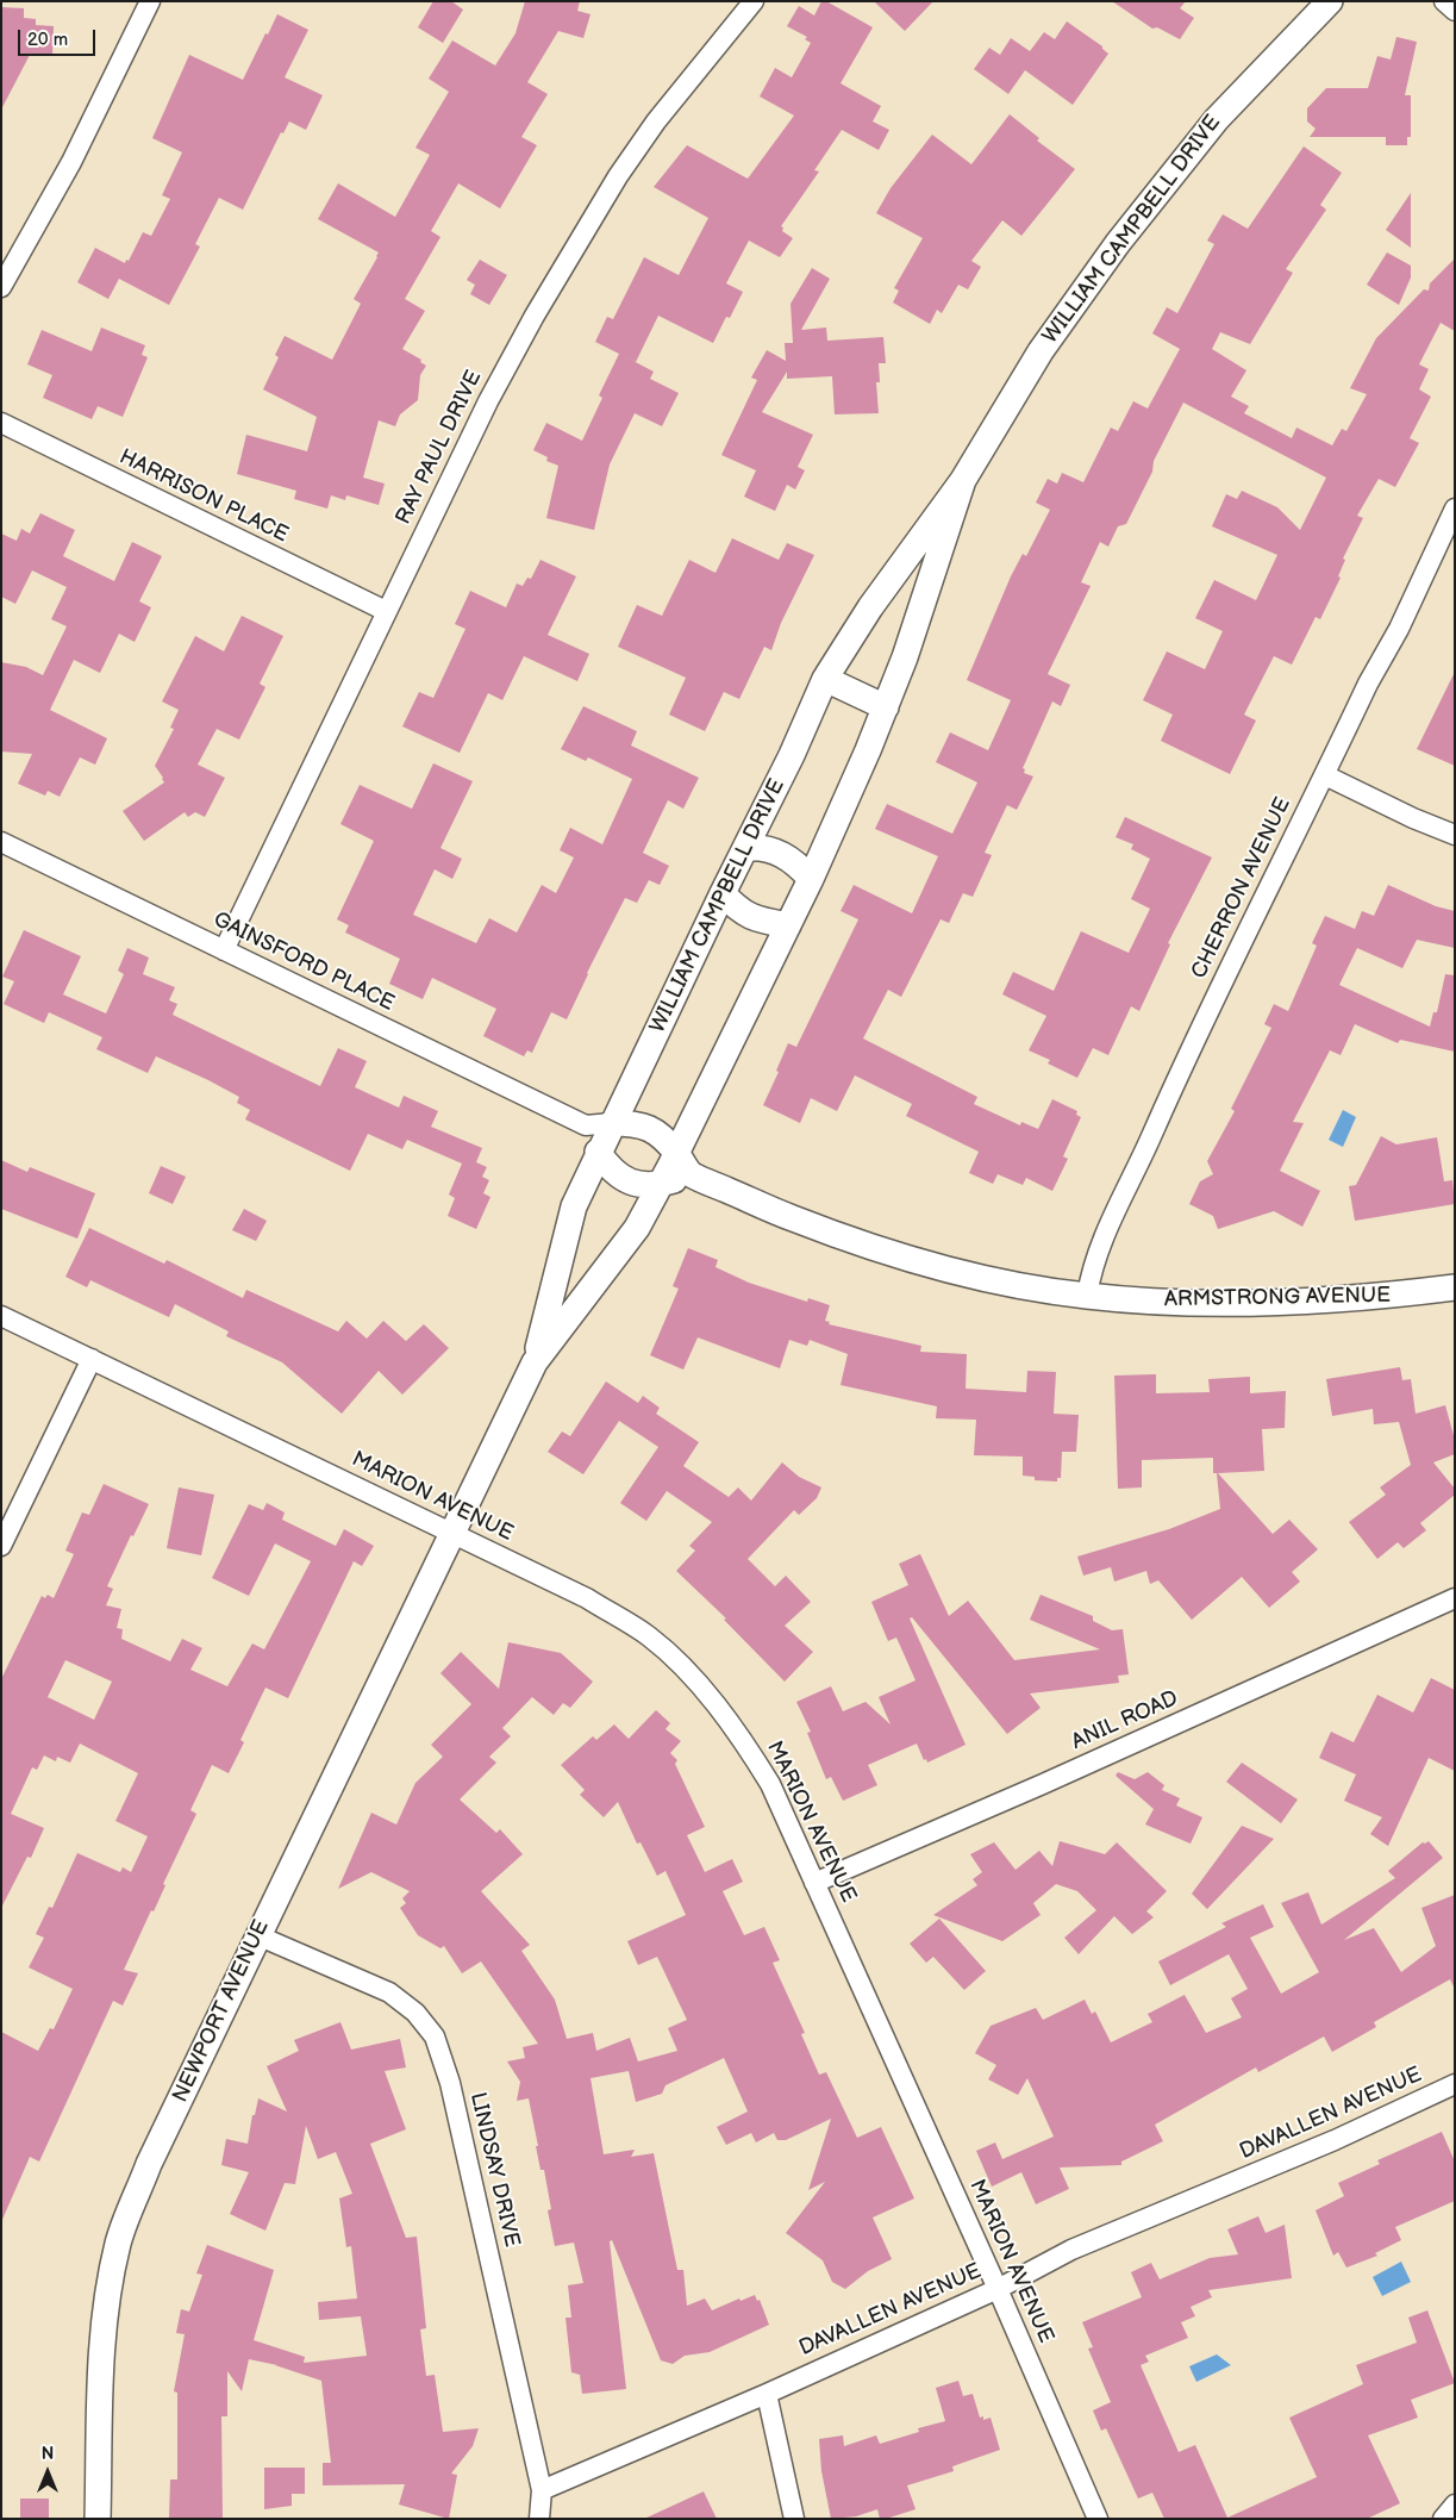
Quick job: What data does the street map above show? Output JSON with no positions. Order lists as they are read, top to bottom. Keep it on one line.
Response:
{"streets":{"street":["WILLIAM CAMPBELL DRIVE","RAY PAUL DRIVE","HARRISON PLACE","CHERRON AVENUE","GAINSFORD PLACE","ARMSTRONG AVENUE","MARION AVENUE","ANIL ROAD","NEWPORT AVENUE","DAVALLEN AVENUE","LINDSAY DRIVE"]},"crossings":[["WILLIAM CAMPBELL DRIVE","MARION AVENUE"],["WILLIAM CAMPBELL DRIVE","NEWPORT AVENUE"],["RAY PAUL DRIVE","HARRISON PLACE"],["RAY PAUL DRIVE","GAINSFORD PLACE"],["CHERRON AVENUE","ARMSTRONG AVENUE"],["MARION AVENUE","ANIL ROAD"],["MARION AVENUE","NEWPORT AVENUE"],["MARION AVENUE","DAVALLEN AVENUE"],["NEWPORT AVENUE","LINDSAY DRIVE"],["DAVALLEN AVENUE","LINDSAY DRIVE"]],"scale_bar":"20 m","north":"top"}
